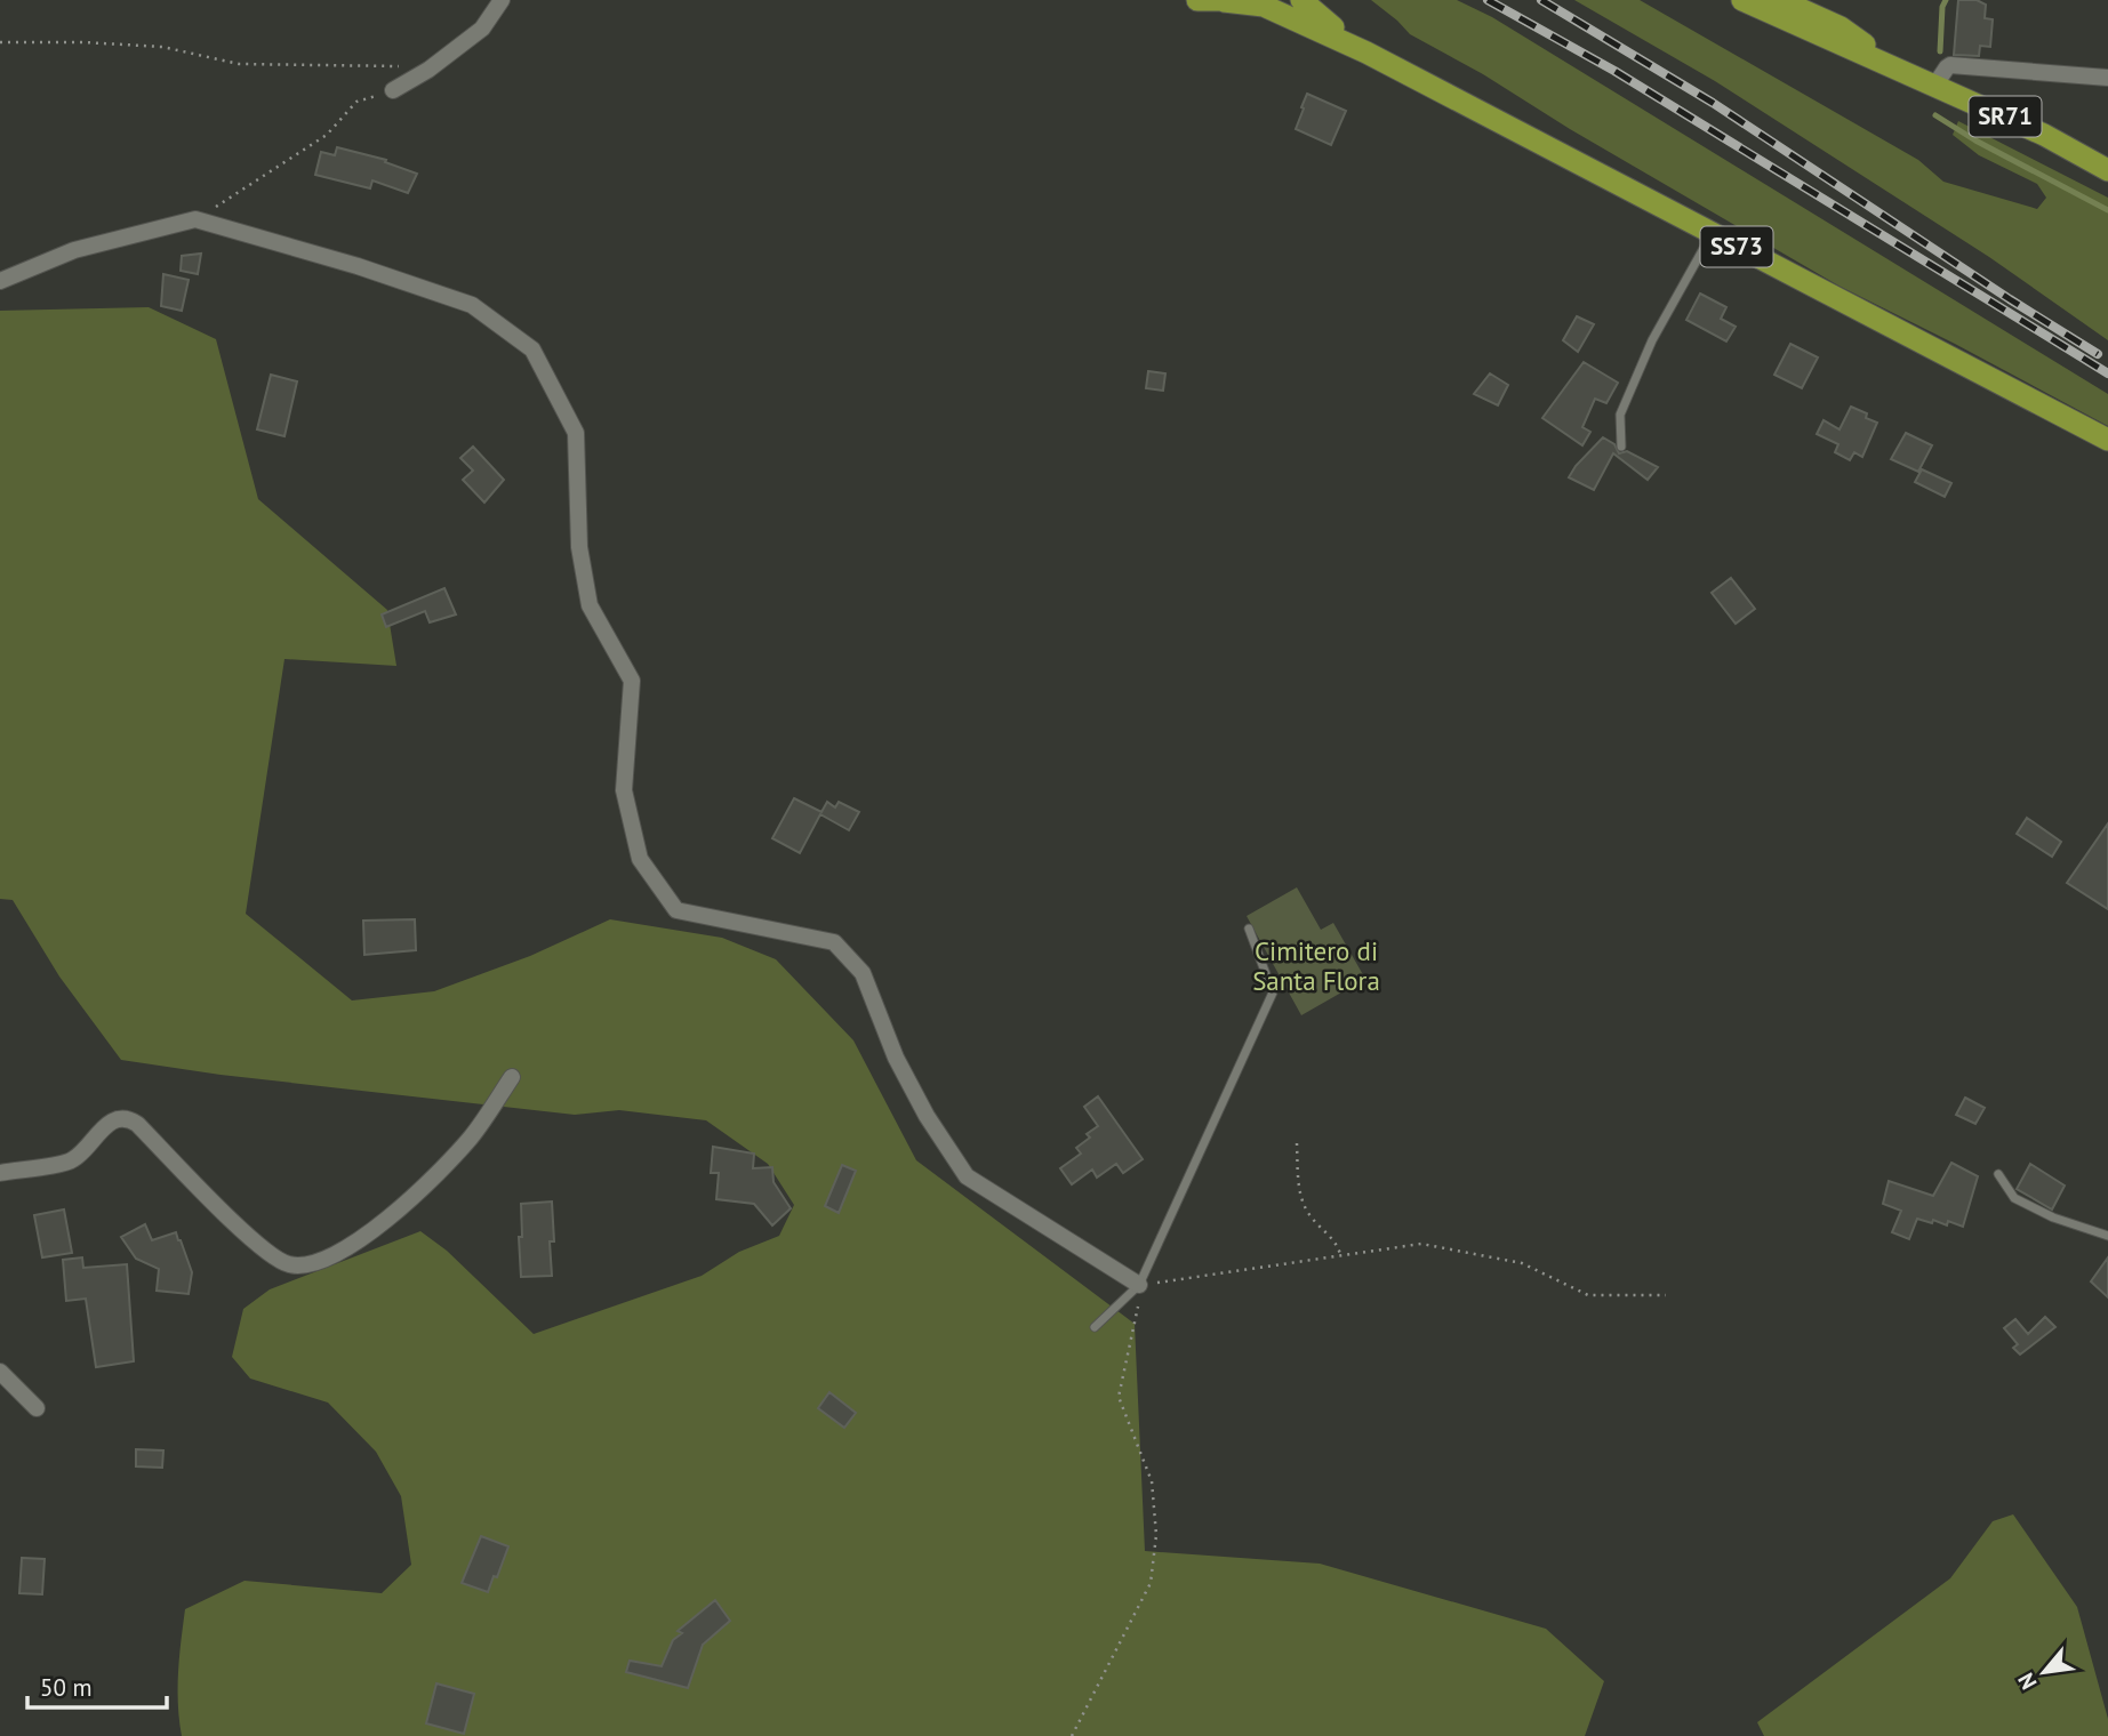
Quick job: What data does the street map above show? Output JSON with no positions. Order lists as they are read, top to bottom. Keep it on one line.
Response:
{"streets":{"main road":["SR71","SS73"]},"parks":["Cimitero di Santa Flora"],"scale_bar":"50 m","north":"bottom left"}
